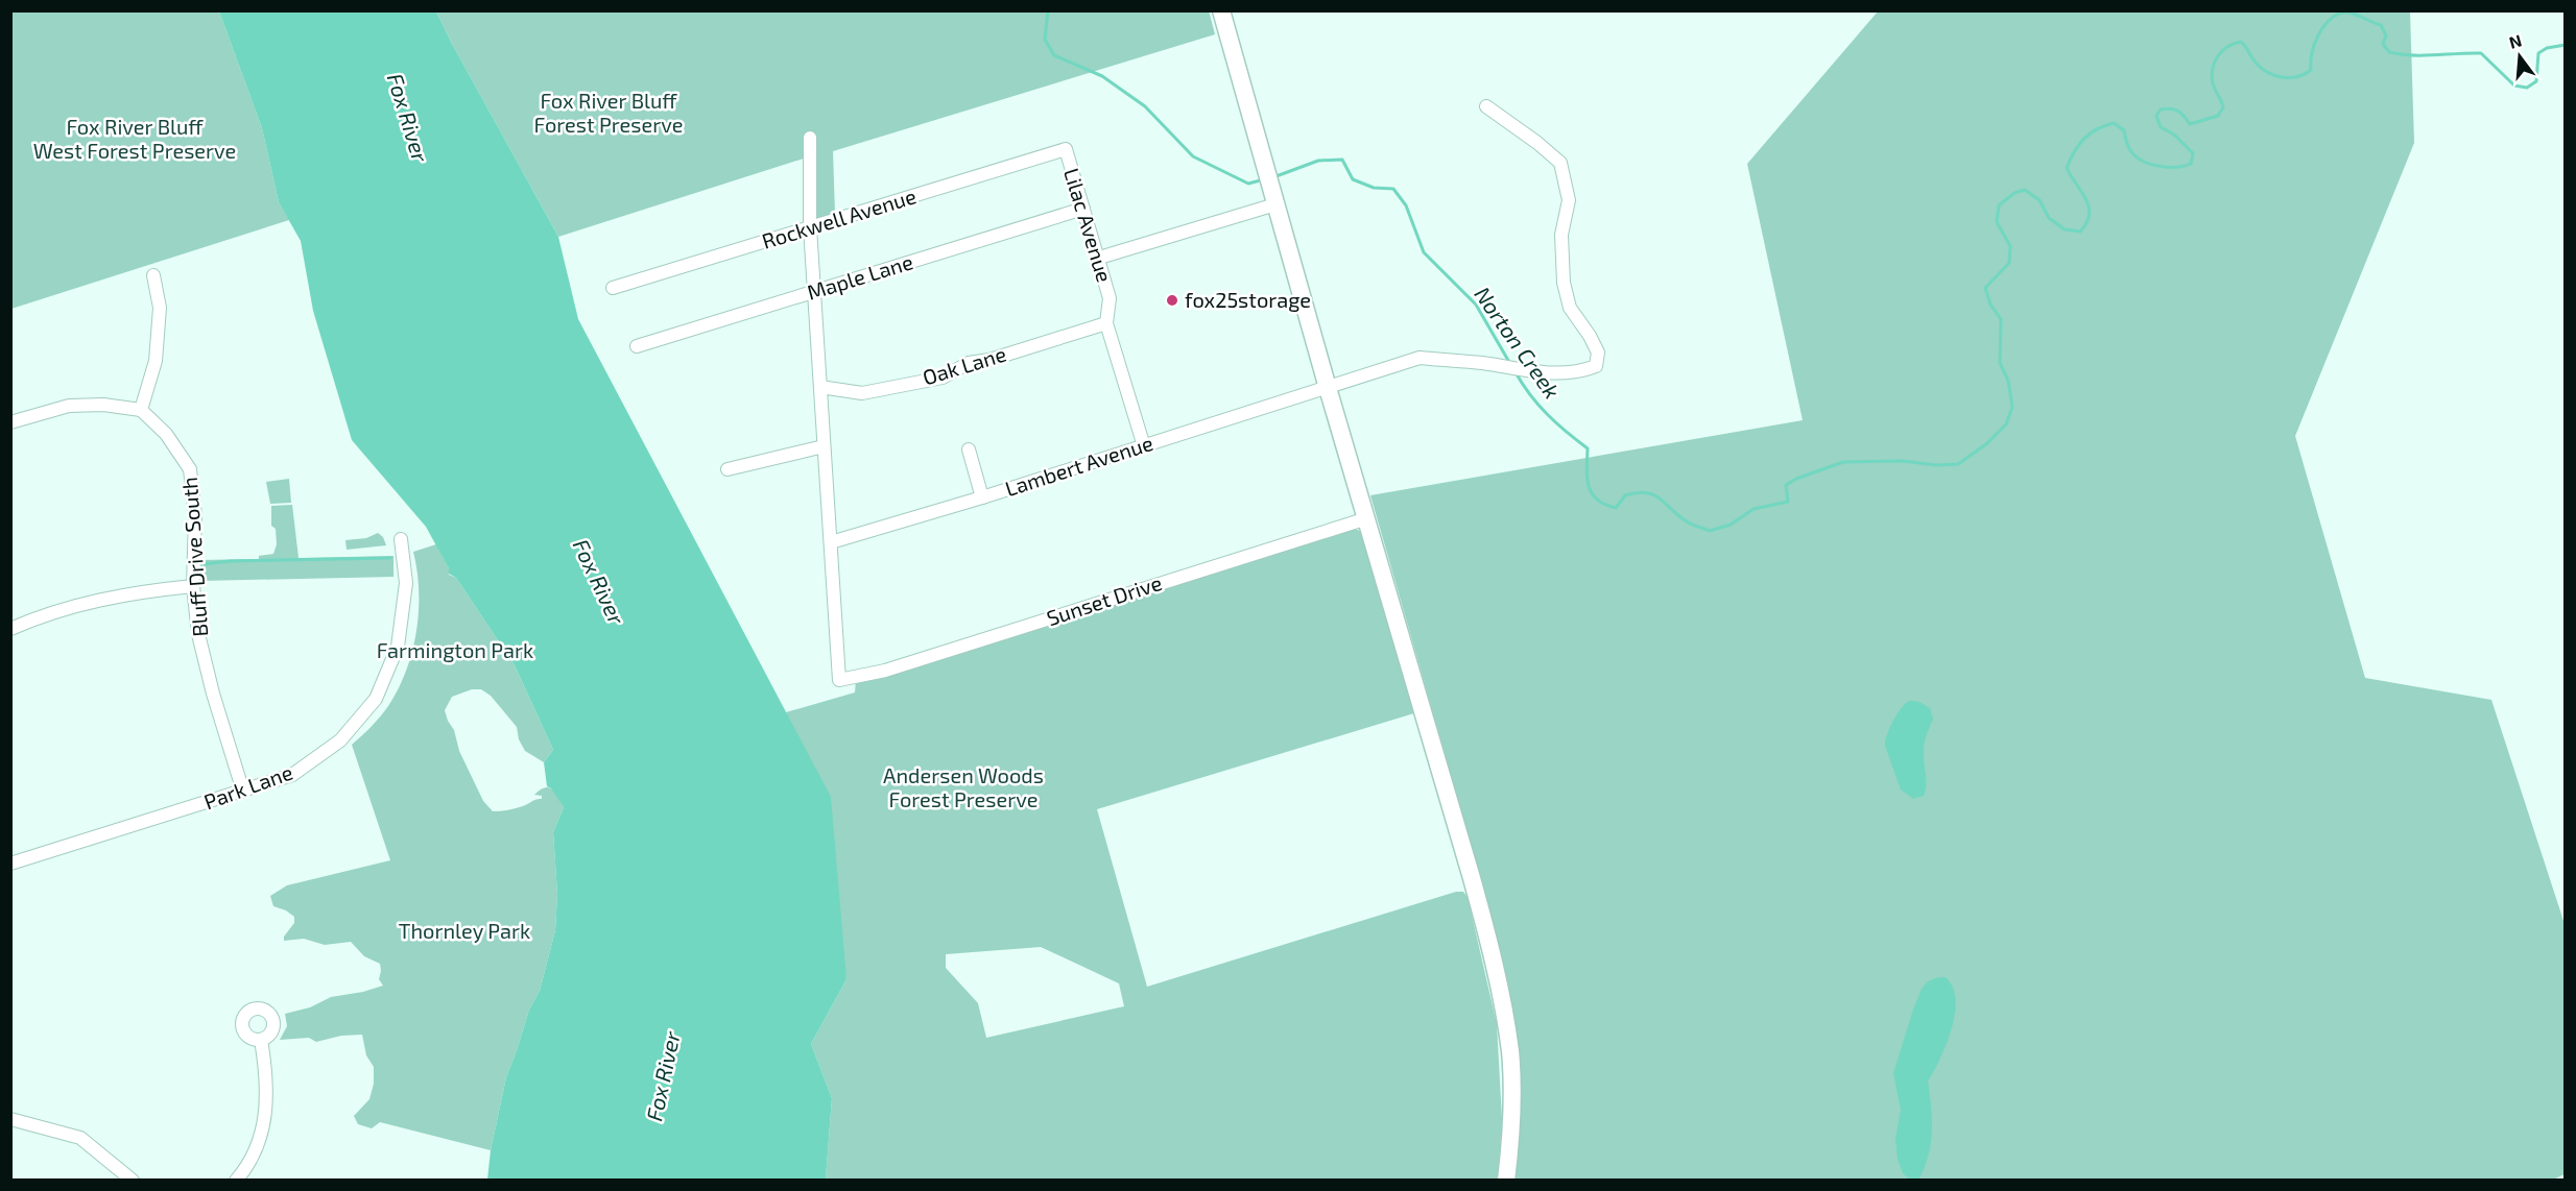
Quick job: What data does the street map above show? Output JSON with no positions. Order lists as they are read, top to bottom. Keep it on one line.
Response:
{"streets":{"street":["Rockwell Avenue","Lilac Avenue","Maple Lane","Oak Lane","Lambert Avenue","Bluff Drive South","Sunset Drive","Park Lane"]},"crossings":[["Rockwell Avenue","Lilac Avenue"],["Lilac Avenue","Maple Lane"],["Lilac Avenue","Oak Lane"],["Lilac Avenue","Lambert Avenue"],["Lambert Avenue","Sunset Drive"],["Bluff Drive South","Park Lane"]],"water":["Fox River","Norton Creek"],"parks":["Fox River Bluff Forest Preserve","Fox River Bluff West Forest Preserve","Farmington Park","Andersen Woods Forest Preserve","Thornley Park"],"places":["fox25storage"],"north":"top"}
